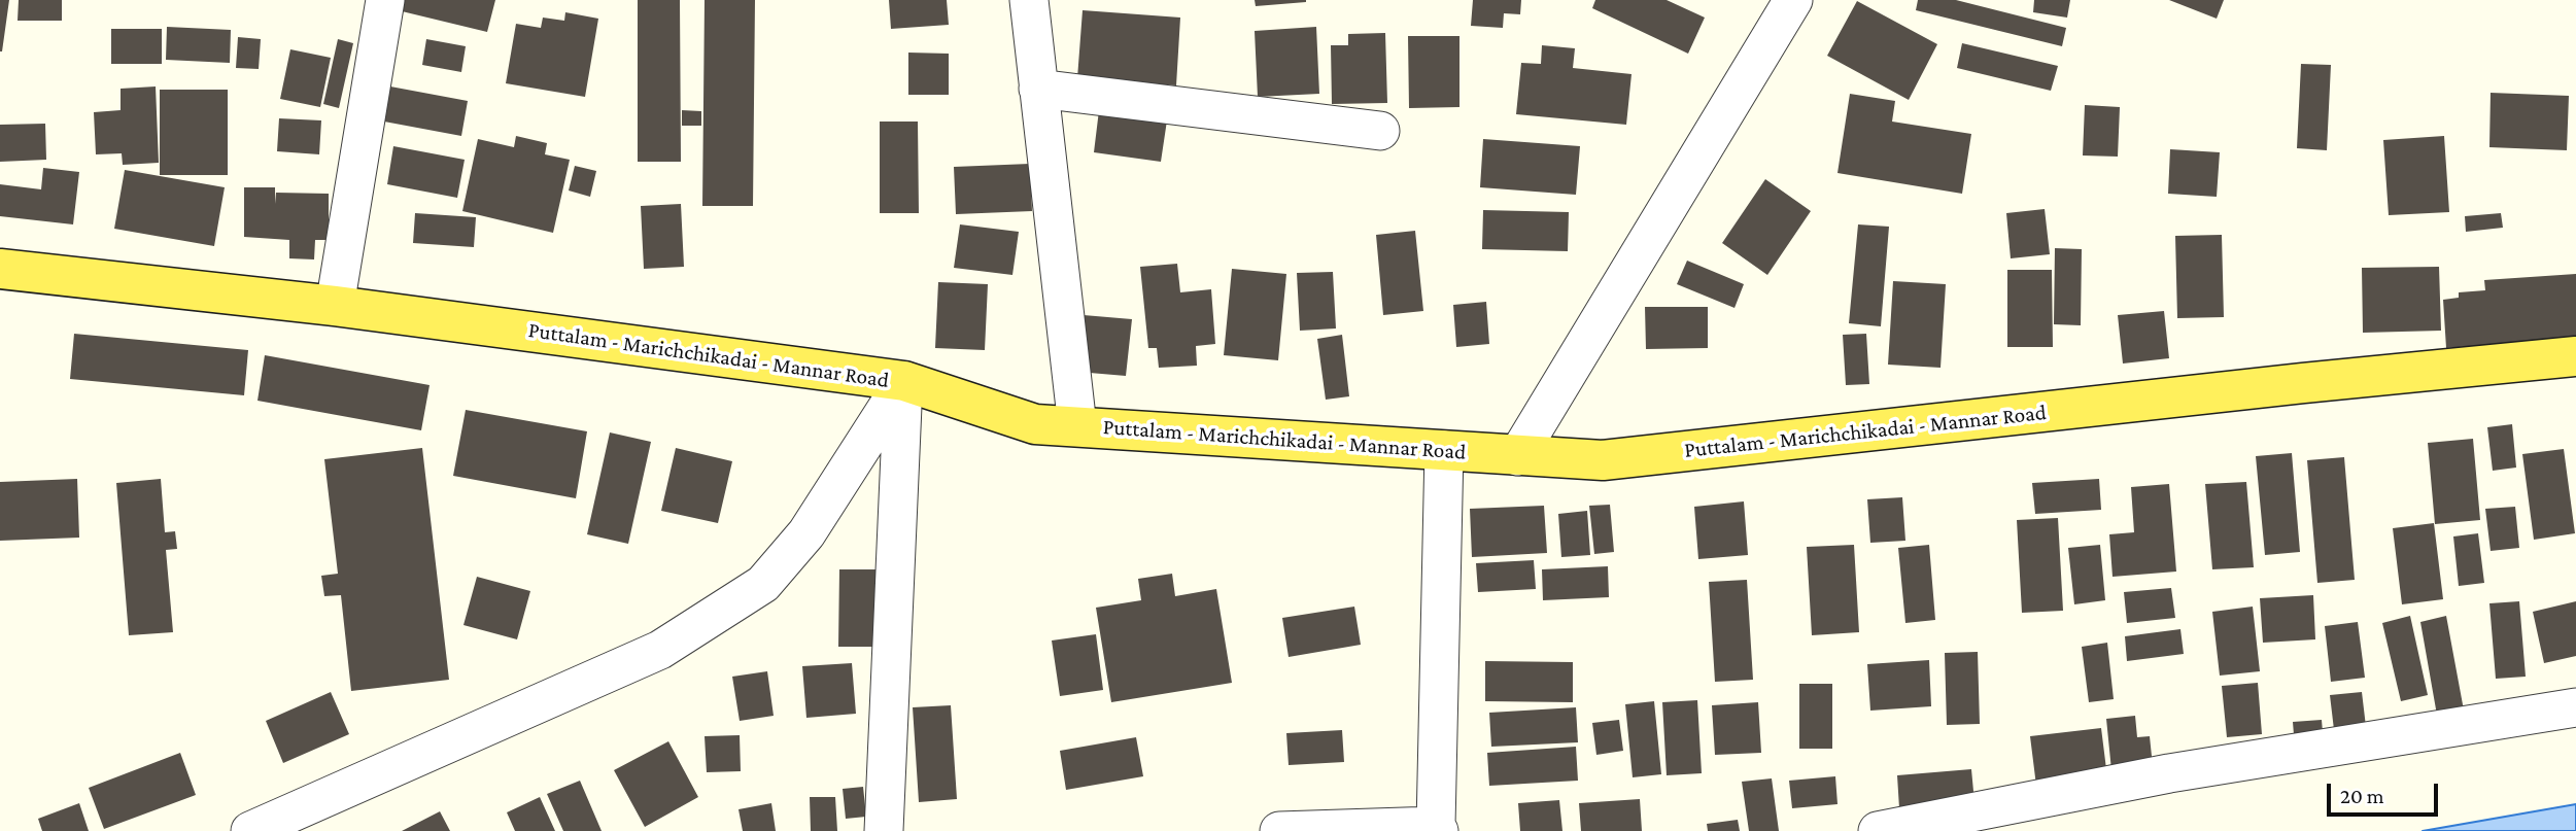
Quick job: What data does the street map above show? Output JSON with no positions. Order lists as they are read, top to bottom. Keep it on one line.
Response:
{"streets":{"main road":["Puttalam - Marichchikadai - Mannar Road"]},"scale_bar":"20 m"}
